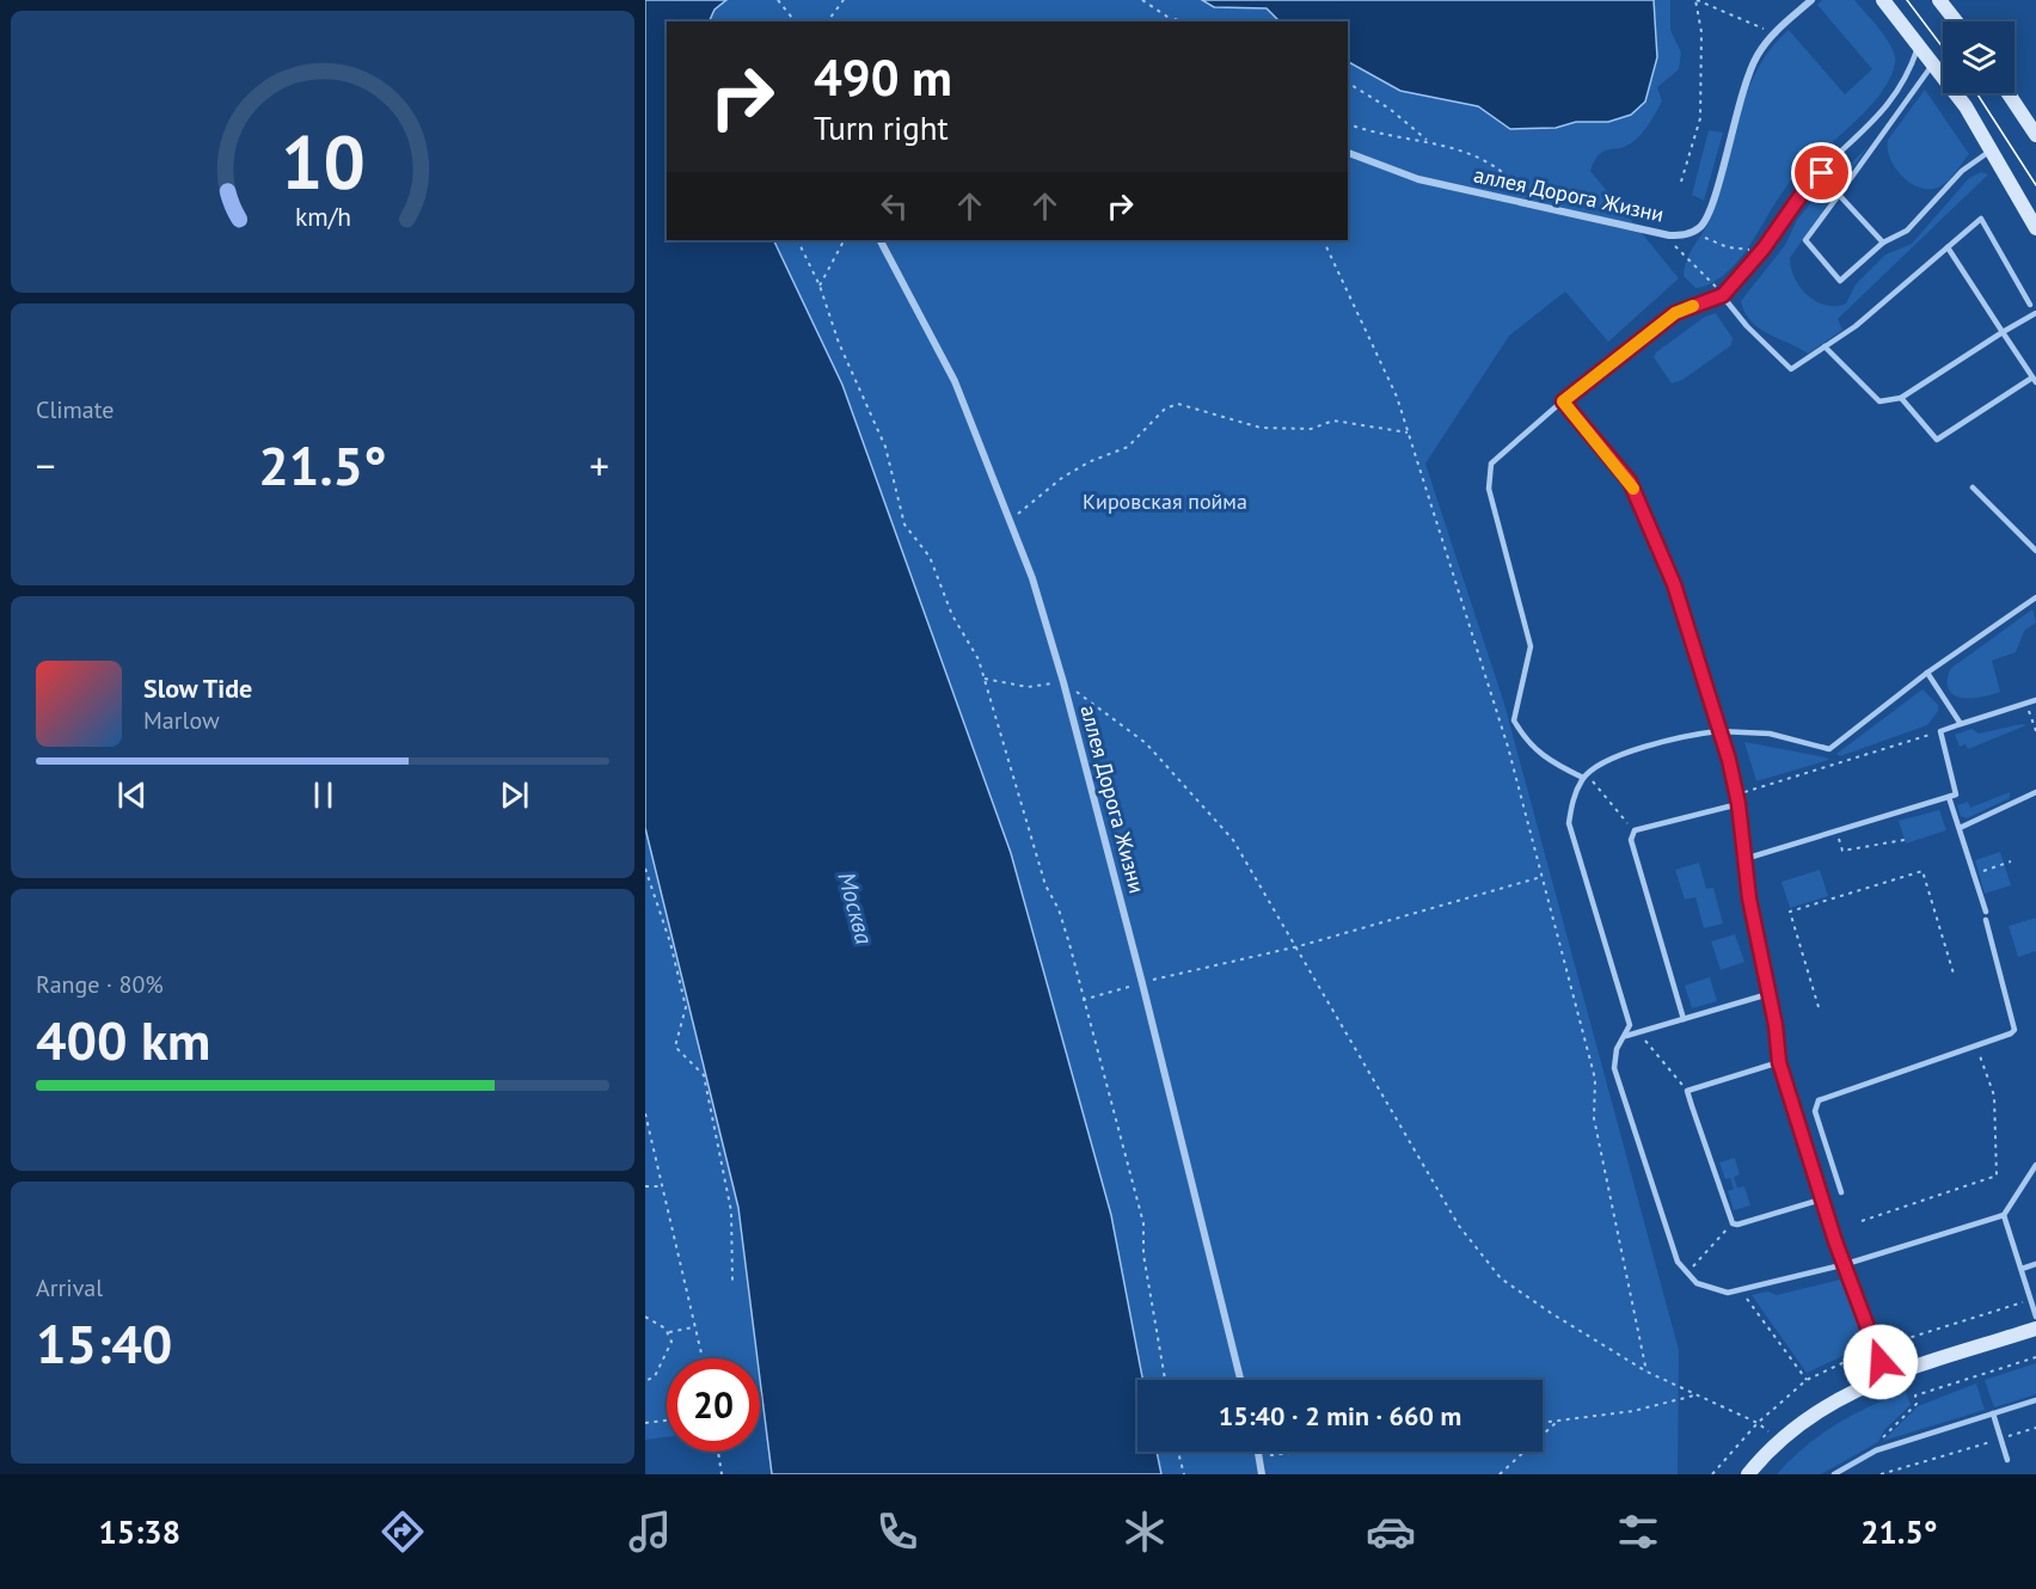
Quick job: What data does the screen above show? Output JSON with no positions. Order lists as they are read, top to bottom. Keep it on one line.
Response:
{"streets":{"street":["аллея Дорога Жизни"]},"water":["Москва"],"parks":["Кировская пойма"],"page":{"turn":["490 m","Turn right"],"tile":["Climate",["Range · 80%","400 km"],["Arrival","15:40"]],"heat":["−","21.5°","+"],"song":["Slow Tide","Marlow"],"limit":"20","trip":"15:40 · 2 min · 660 m","tabs":["15:38","21.5°"],"gauge":["10","km/h"]}}
